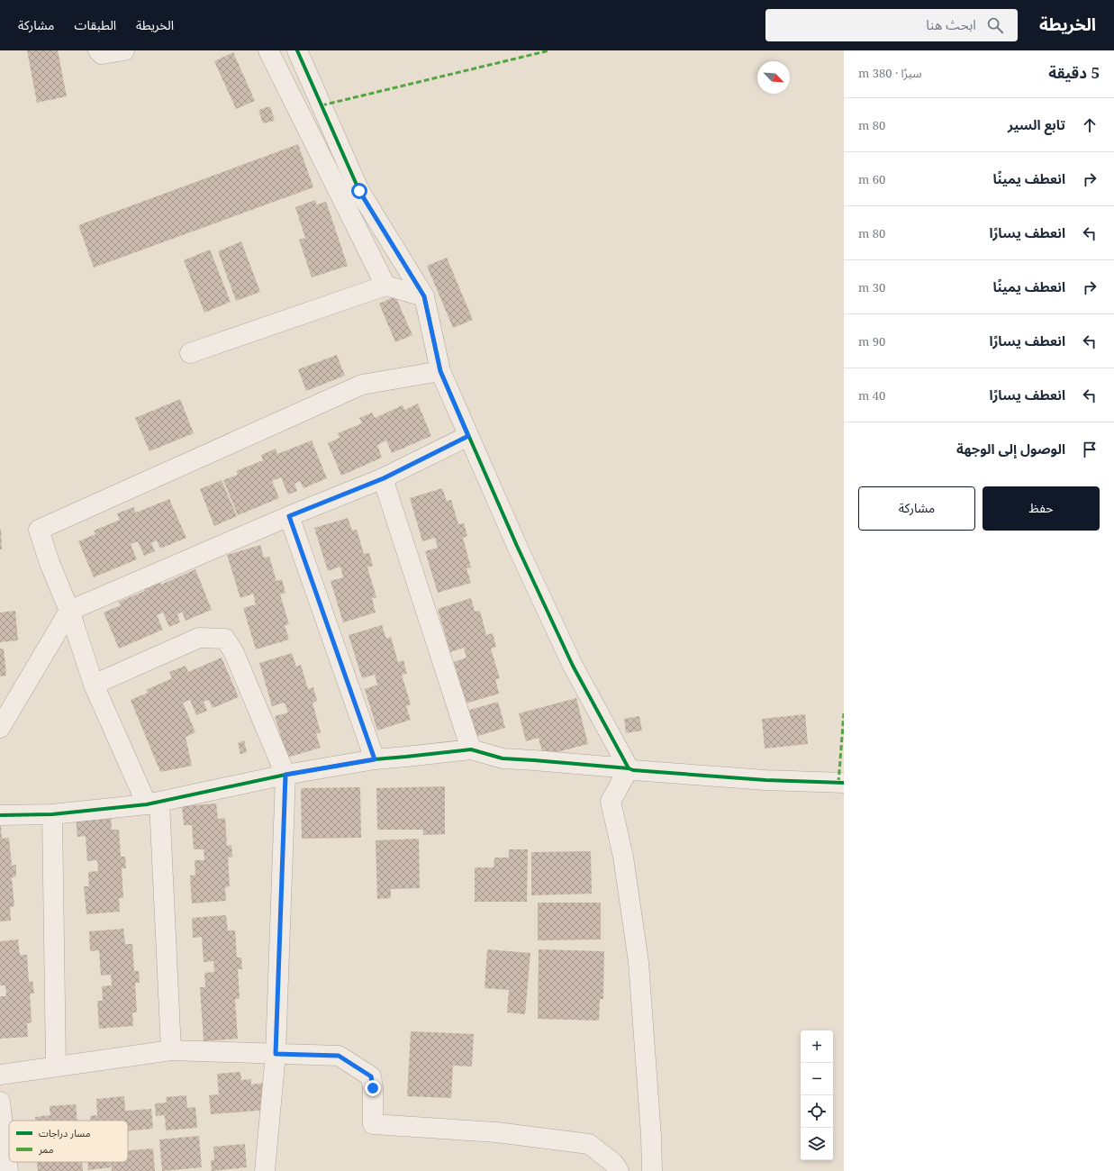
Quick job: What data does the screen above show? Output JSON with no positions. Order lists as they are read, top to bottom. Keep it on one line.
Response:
{"legend":["مسار دراجات","ممر"],"north":"bottom right","page":{"header":"الخريطة","search":"ابحث هنا","nav":["الخريطة","الطبقات","مشاركة"],"heading":["5 دقيقة","سيرًا · 380 m"],"list":[["تابع السير","80 m"],["انعطف يمينًا","60 m"],["انعطف يسارًا","80 m"],["انعطف يمينًا","30 m"],["انعطف يسارًا","90 m"],["انعطف يسارًا","40 m"],"الوصول إلى الوجهة"],"buttons":["حفظ","مشاركة"],"map_buttons":["+","−"]}}
